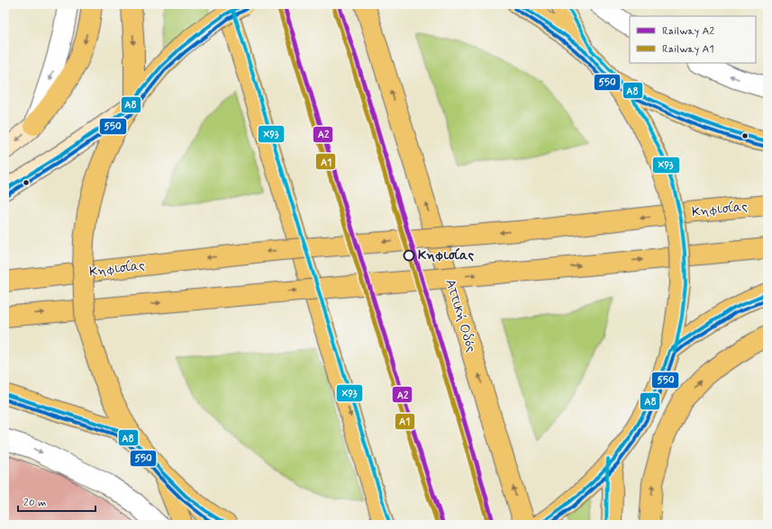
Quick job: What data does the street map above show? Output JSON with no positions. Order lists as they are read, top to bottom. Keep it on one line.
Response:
{"streets":{"main road":["Κηφισίας","Αττική Οδός"]},"places":["Κηφισίας"],"lines":["rail line A2","transit line A8","transit line X93","rail line A1","transit line 550"],"legend":["Railway A2","Railway A1"],"scale_bar":"20 m"}
